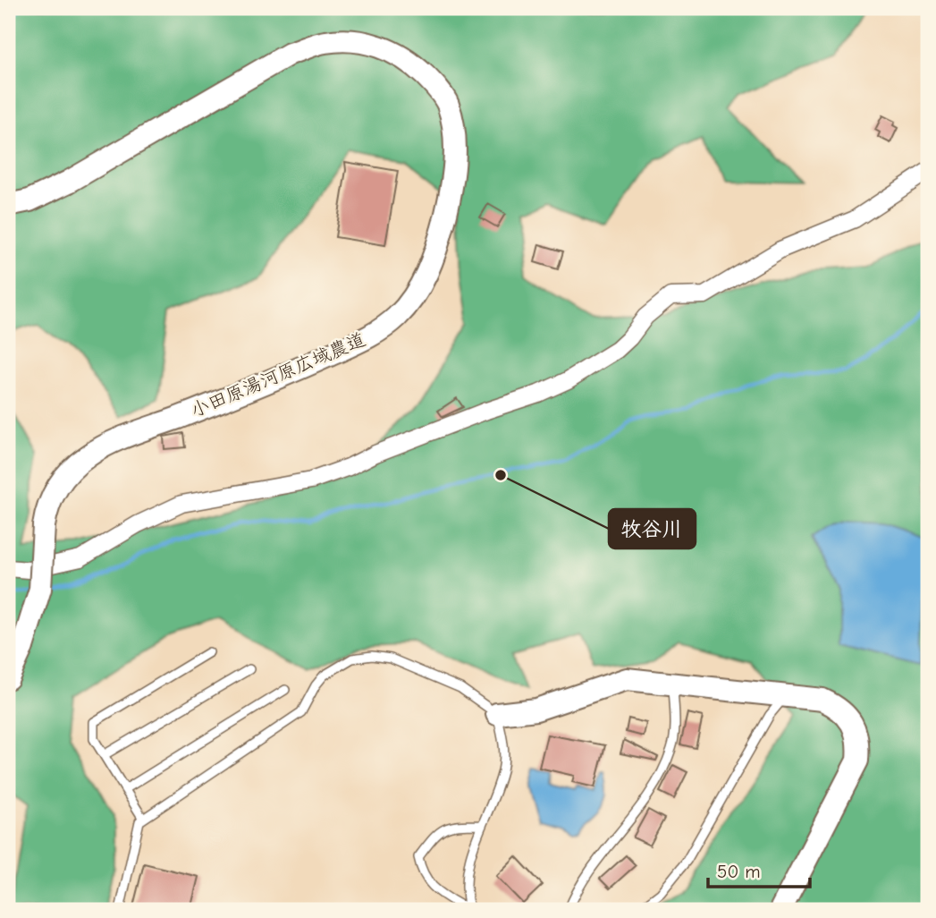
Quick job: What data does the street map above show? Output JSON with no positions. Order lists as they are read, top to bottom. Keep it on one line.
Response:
{"streets":{"street":["小田原湯河原広域農道"]},"places":["牧谷川"],"scale_bar":"50 m"}
